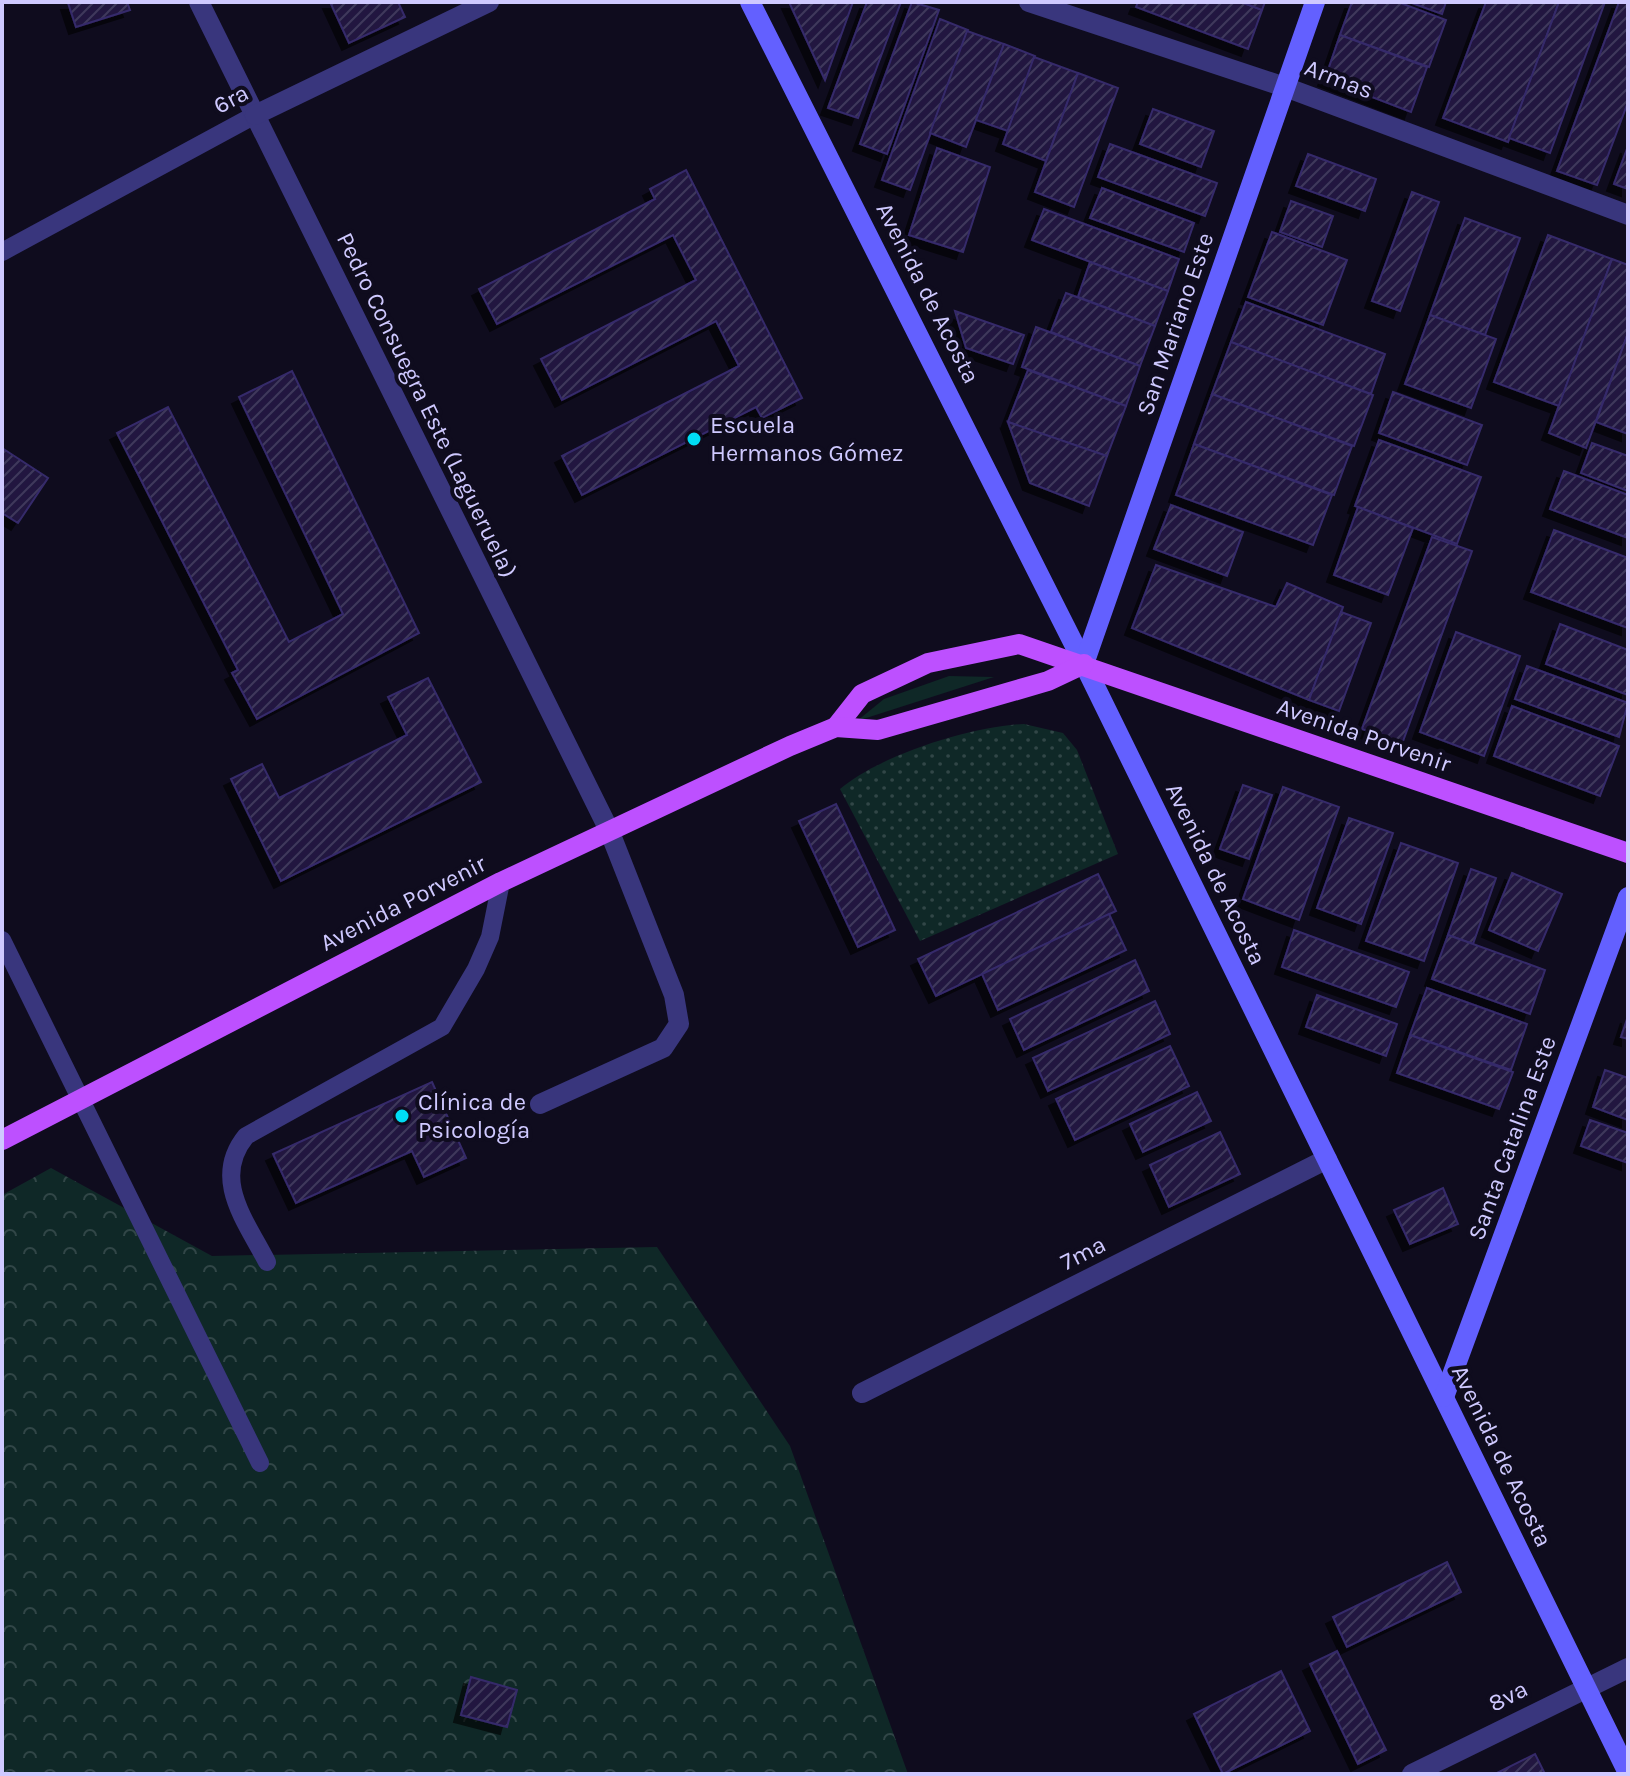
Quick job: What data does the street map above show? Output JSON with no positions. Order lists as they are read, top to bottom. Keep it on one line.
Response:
{"streets":{"main road":["Avenida de Acosta","San Mariano Este","Avenida Porvenir","Santa Catalina Este"],"street":["Armas","6ra","Pedro Consuegra Este (Lagueruela)","7ma","8va"]},"crossings":[["Armas","San Mariano Este"],["6ra","Pedro Consuegra Este (Lagueruela)"],["Avenida de Acosta","San Mariano Este"],["Avenida de Acosta","Avenida Porvenir"],["Avenida de Acosta","Santa Catalina Este"],["Avenida de Acosta","7ma"],["Avenida de Acosta","8va"],["San Mariano Este","Avenida Porvenir"],["Pedro Consuegra Este (Lagueruela)","Avenida Porvenir"]],"places":["Escuela Hermanos Gómez","Clínica de Psicología"]}
